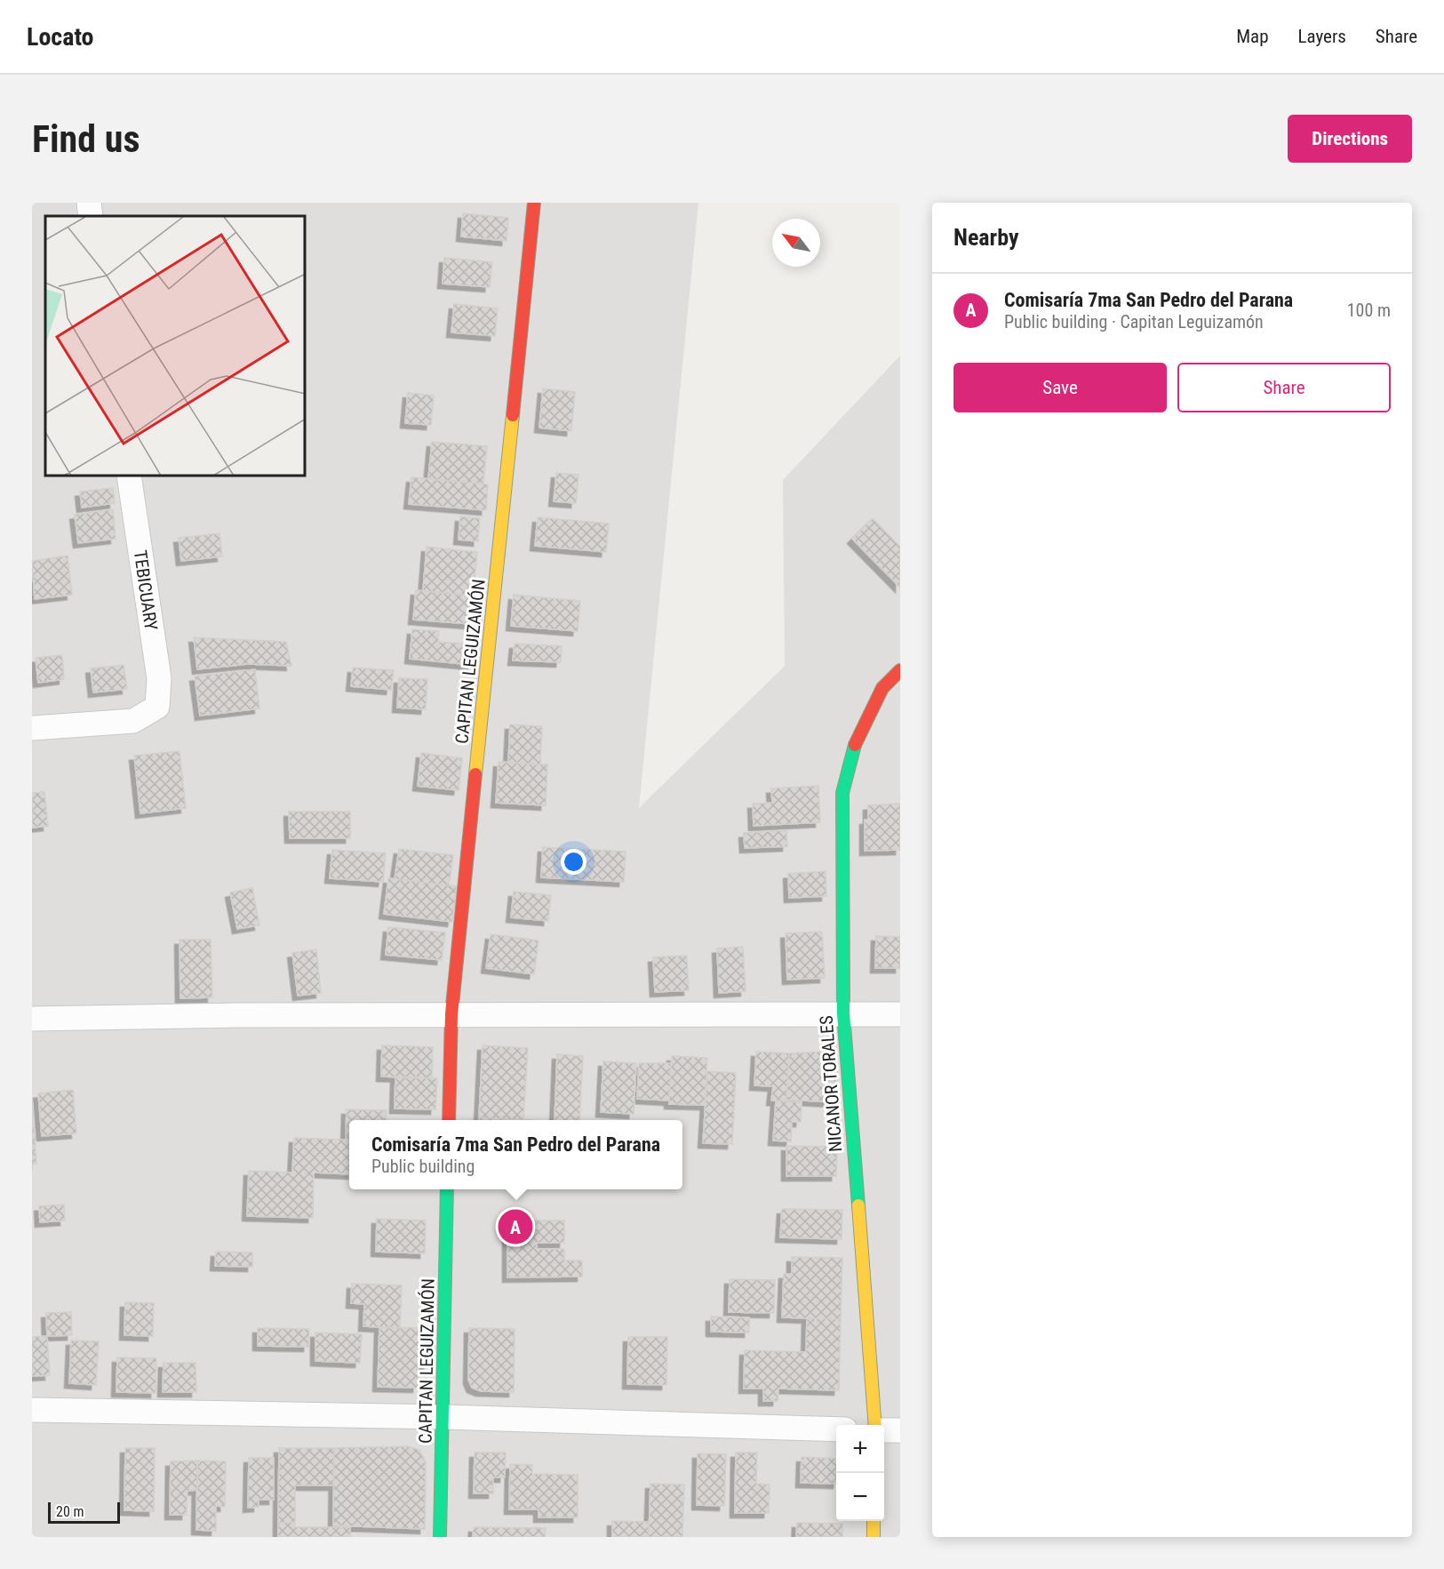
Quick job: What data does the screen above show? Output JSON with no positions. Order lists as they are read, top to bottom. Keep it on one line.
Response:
{"streets":{"street":["TEBICUARY","CAPITAN LEGUIZAMÓN","NICANOR TORALES"]},"scale_bar":"20 m","north":"top left","page":{"header":"Locato","nav":["Map","Layers","Share"],"buttons":["Directions",["Save","Share"]],"title":"Find us","heading":"Nearby","list":[{"mark":"A","name":"Comisaría 7ma San Pedro del Parana","note":"Public building · Capitan Leguizamón","value":"100 m"}],"popup":["Comisaría 7ma San Pedro del Parana","Public building"],"pins":"A","map_buttons":["+","−"],"scale":"20 m"}}
